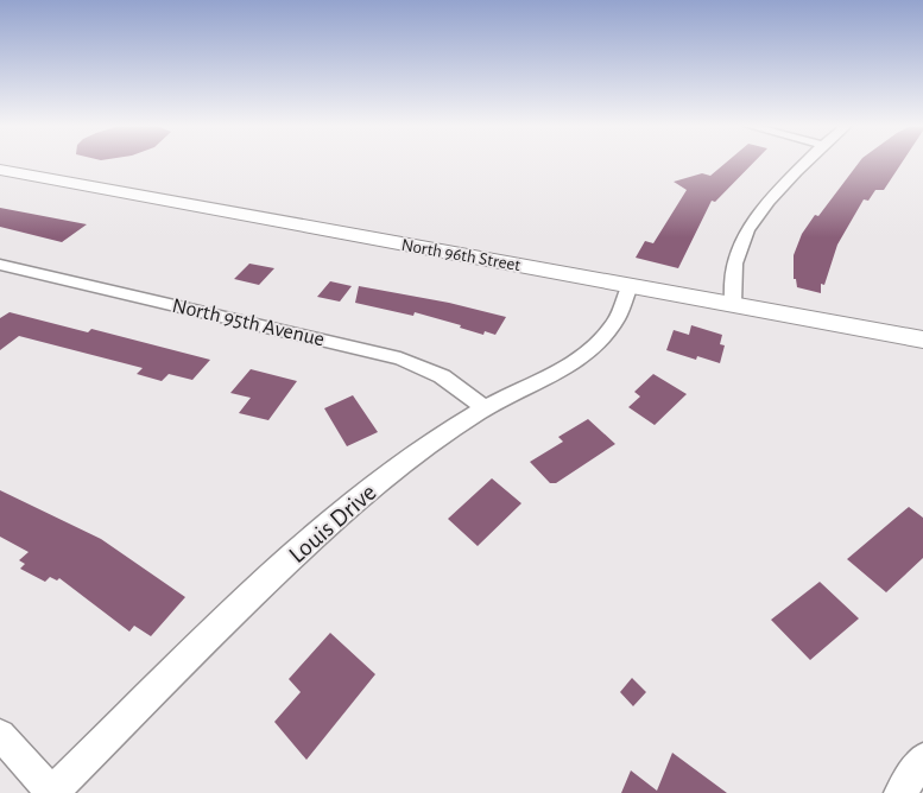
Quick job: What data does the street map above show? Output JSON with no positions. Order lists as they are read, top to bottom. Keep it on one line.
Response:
{"streets":{"street":["North 96th Street","North 95th Avenue","Louis Drive"]},"crossings":[["North 96th Street","Louis Drive"],["North 95th Avenue","Louis Drive"]]}
